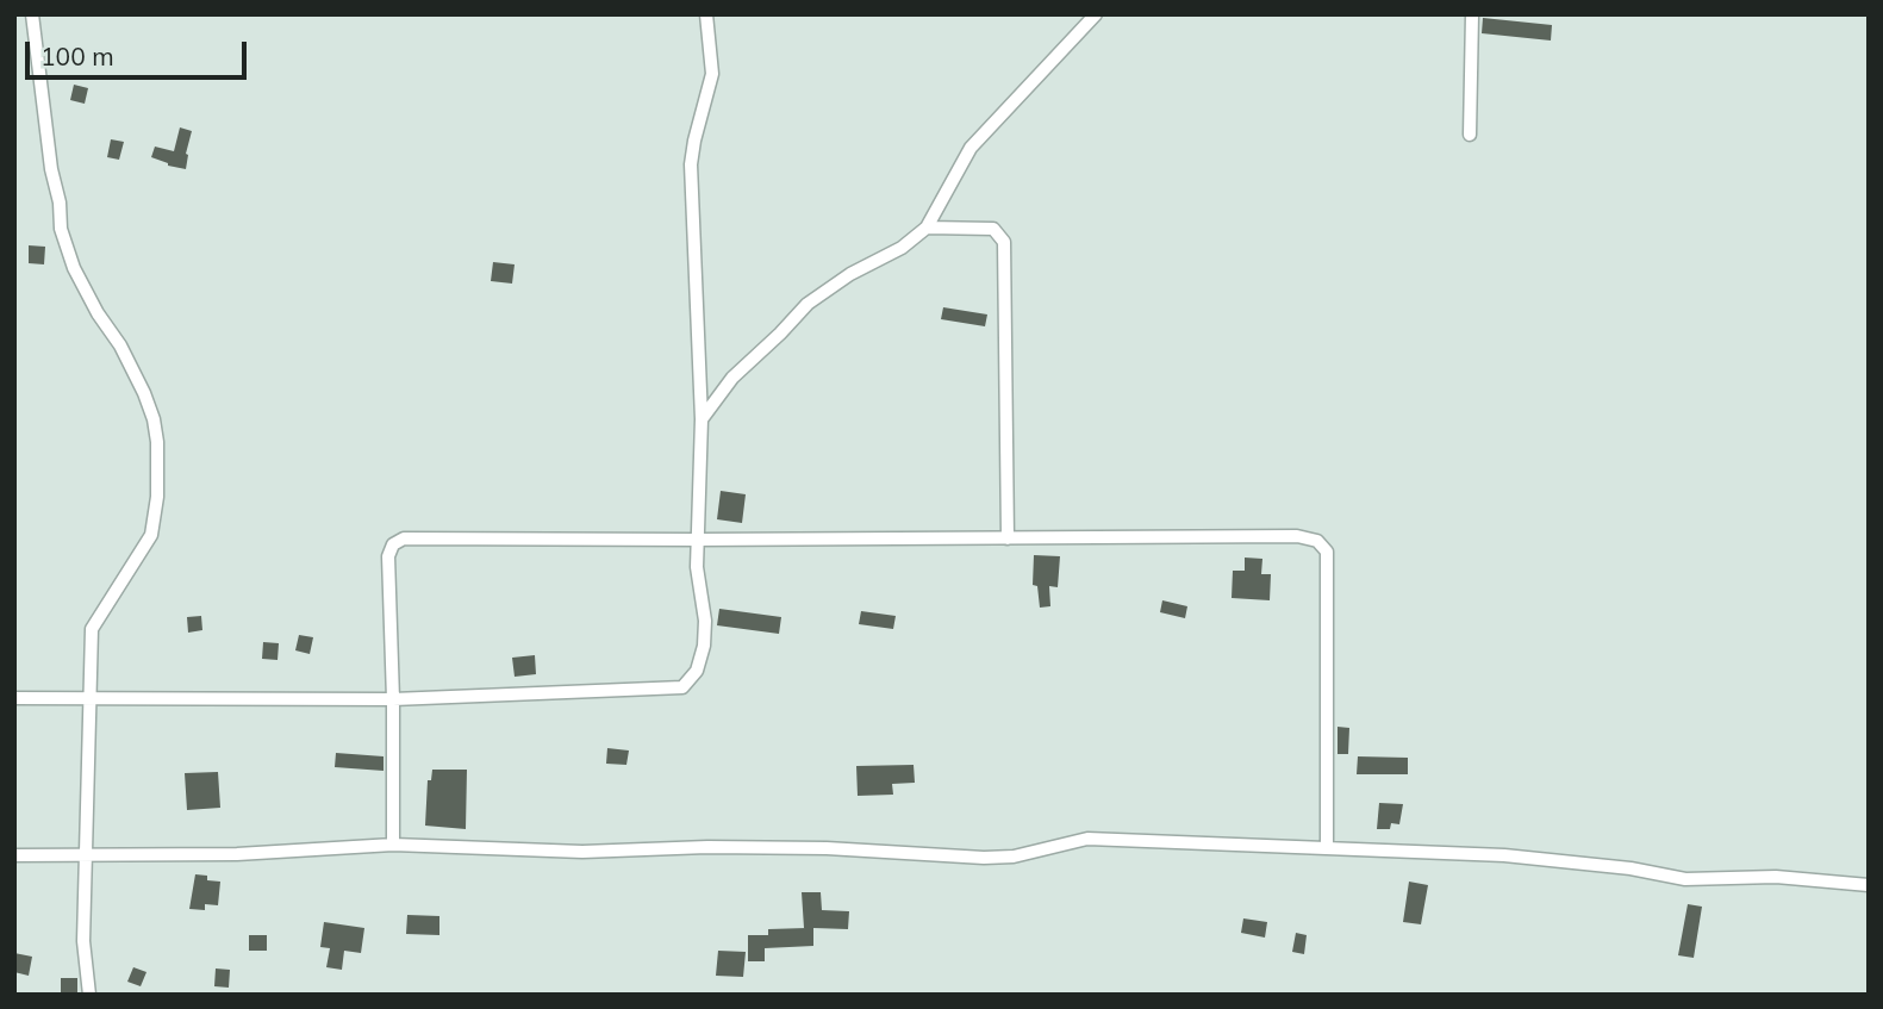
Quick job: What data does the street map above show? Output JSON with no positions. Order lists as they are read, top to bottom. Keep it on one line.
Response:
{"scale_bar":"100 m"}
